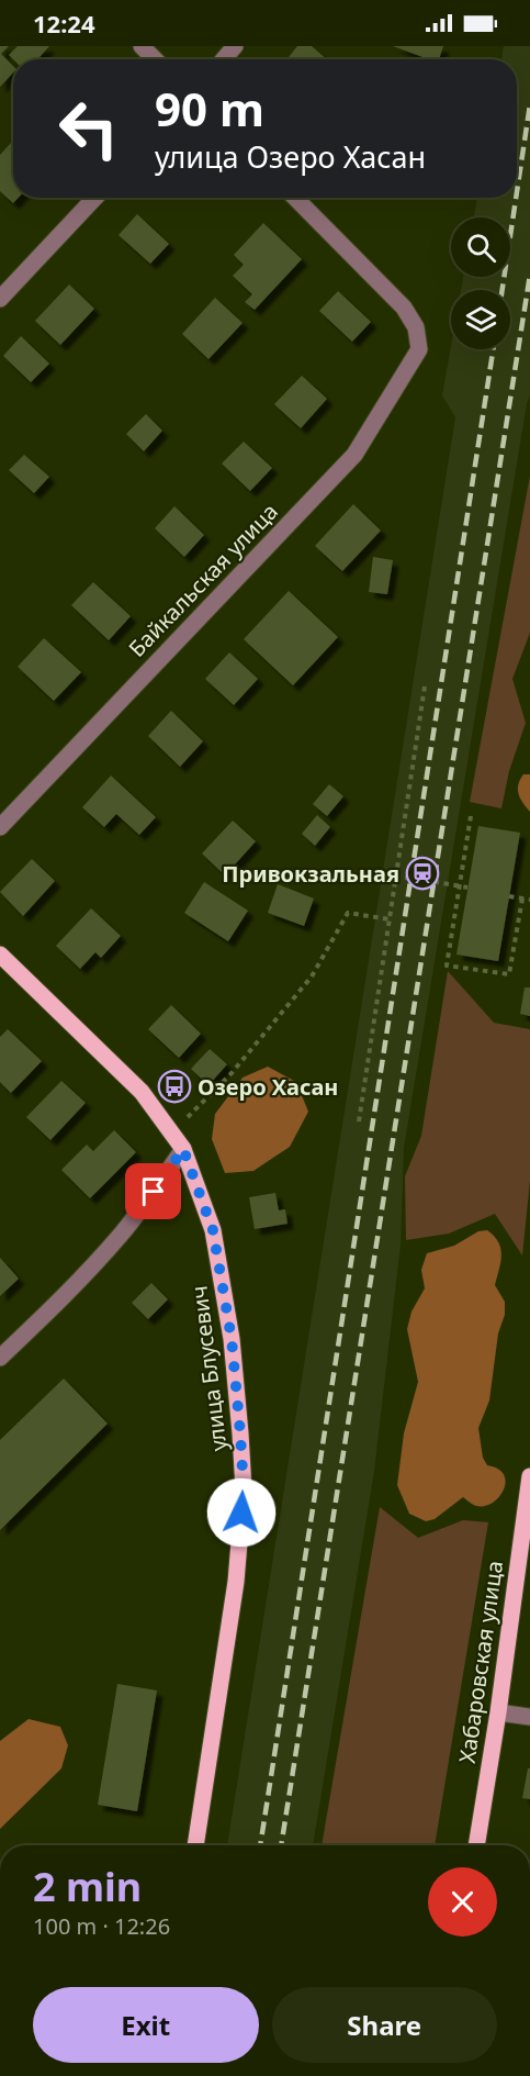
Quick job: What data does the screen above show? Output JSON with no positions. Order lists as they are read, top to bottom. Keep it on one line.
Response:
{"streets":{"main road":["улица Блусевич","Хабаровская улица"],"street":["Байкальская улица"]},"places":{"station":["Привокзальная"],"bus stop":["Озеро Хасан"]},"page":{"status":"12:24","turn":["90 m","улица Озеро Хасан"],"heading":["2 min","100 m · 12:26"],"buttons":["Exit","Share"]}}
